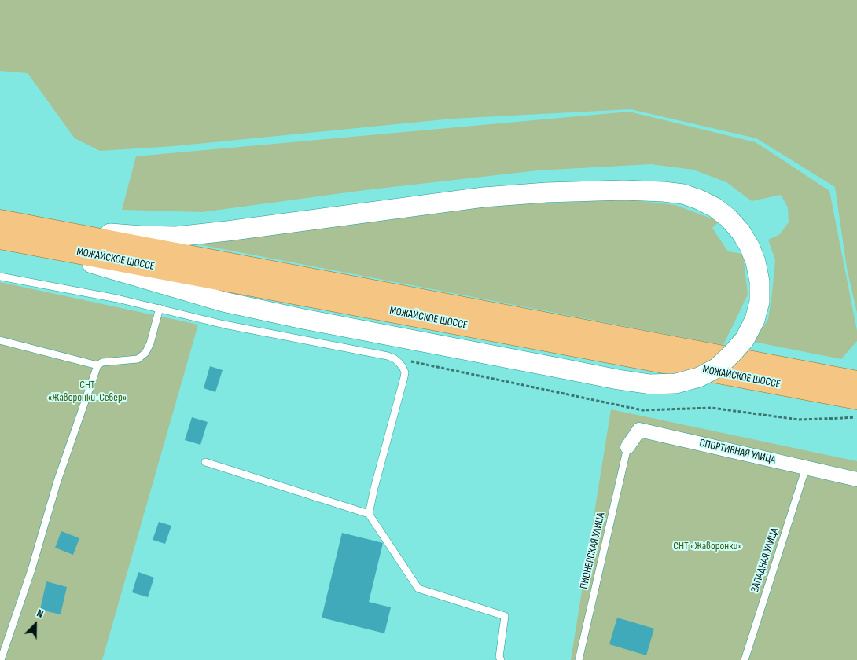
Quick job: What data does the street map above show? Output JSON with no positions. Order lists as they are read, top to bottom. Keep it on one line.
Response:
{"streets":{"main road":["МОЖАЙСКОЕ ШОССЕ"],"street":["СПОРТИВНАЯ УЛИЦА"],"lane":["ПИОНЕРСКАЯ УЛИЦА","ЗАПАДНАЯ УЛИЦА"]},"crossings":[["СПОРТИВНАЯ УЛИЦА","ПИОНЕРСКАЯ УЛИЦА"],["СПОРТИВНАЯ УЛИЦА","ЗАПАДНАЯ УЛИЦА"]],"parks":["СНТ «Жаворонки-Север»","СНТ «Жаворонки»"],"north":"top right"}
